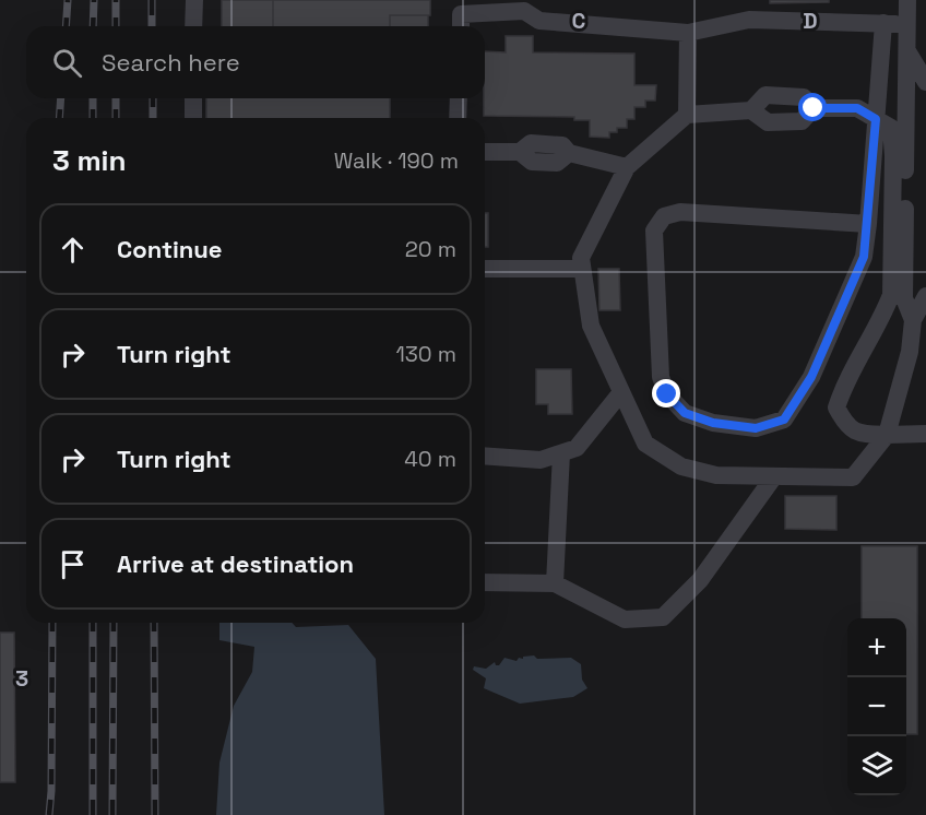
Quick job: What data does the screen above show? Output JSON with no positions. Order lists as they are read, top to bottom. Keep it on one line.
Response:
{"page":{"search":"Search here","heading":["3 min","Walk · 190 m"],"list":[["Continue","20 m"],["Turn right","130 m"],["Turn right","40 m"],"Arrive at destination"],"map_buttons":["+","−"]},"grid":{"columns":["C","D"],"rows":["3"]}}
